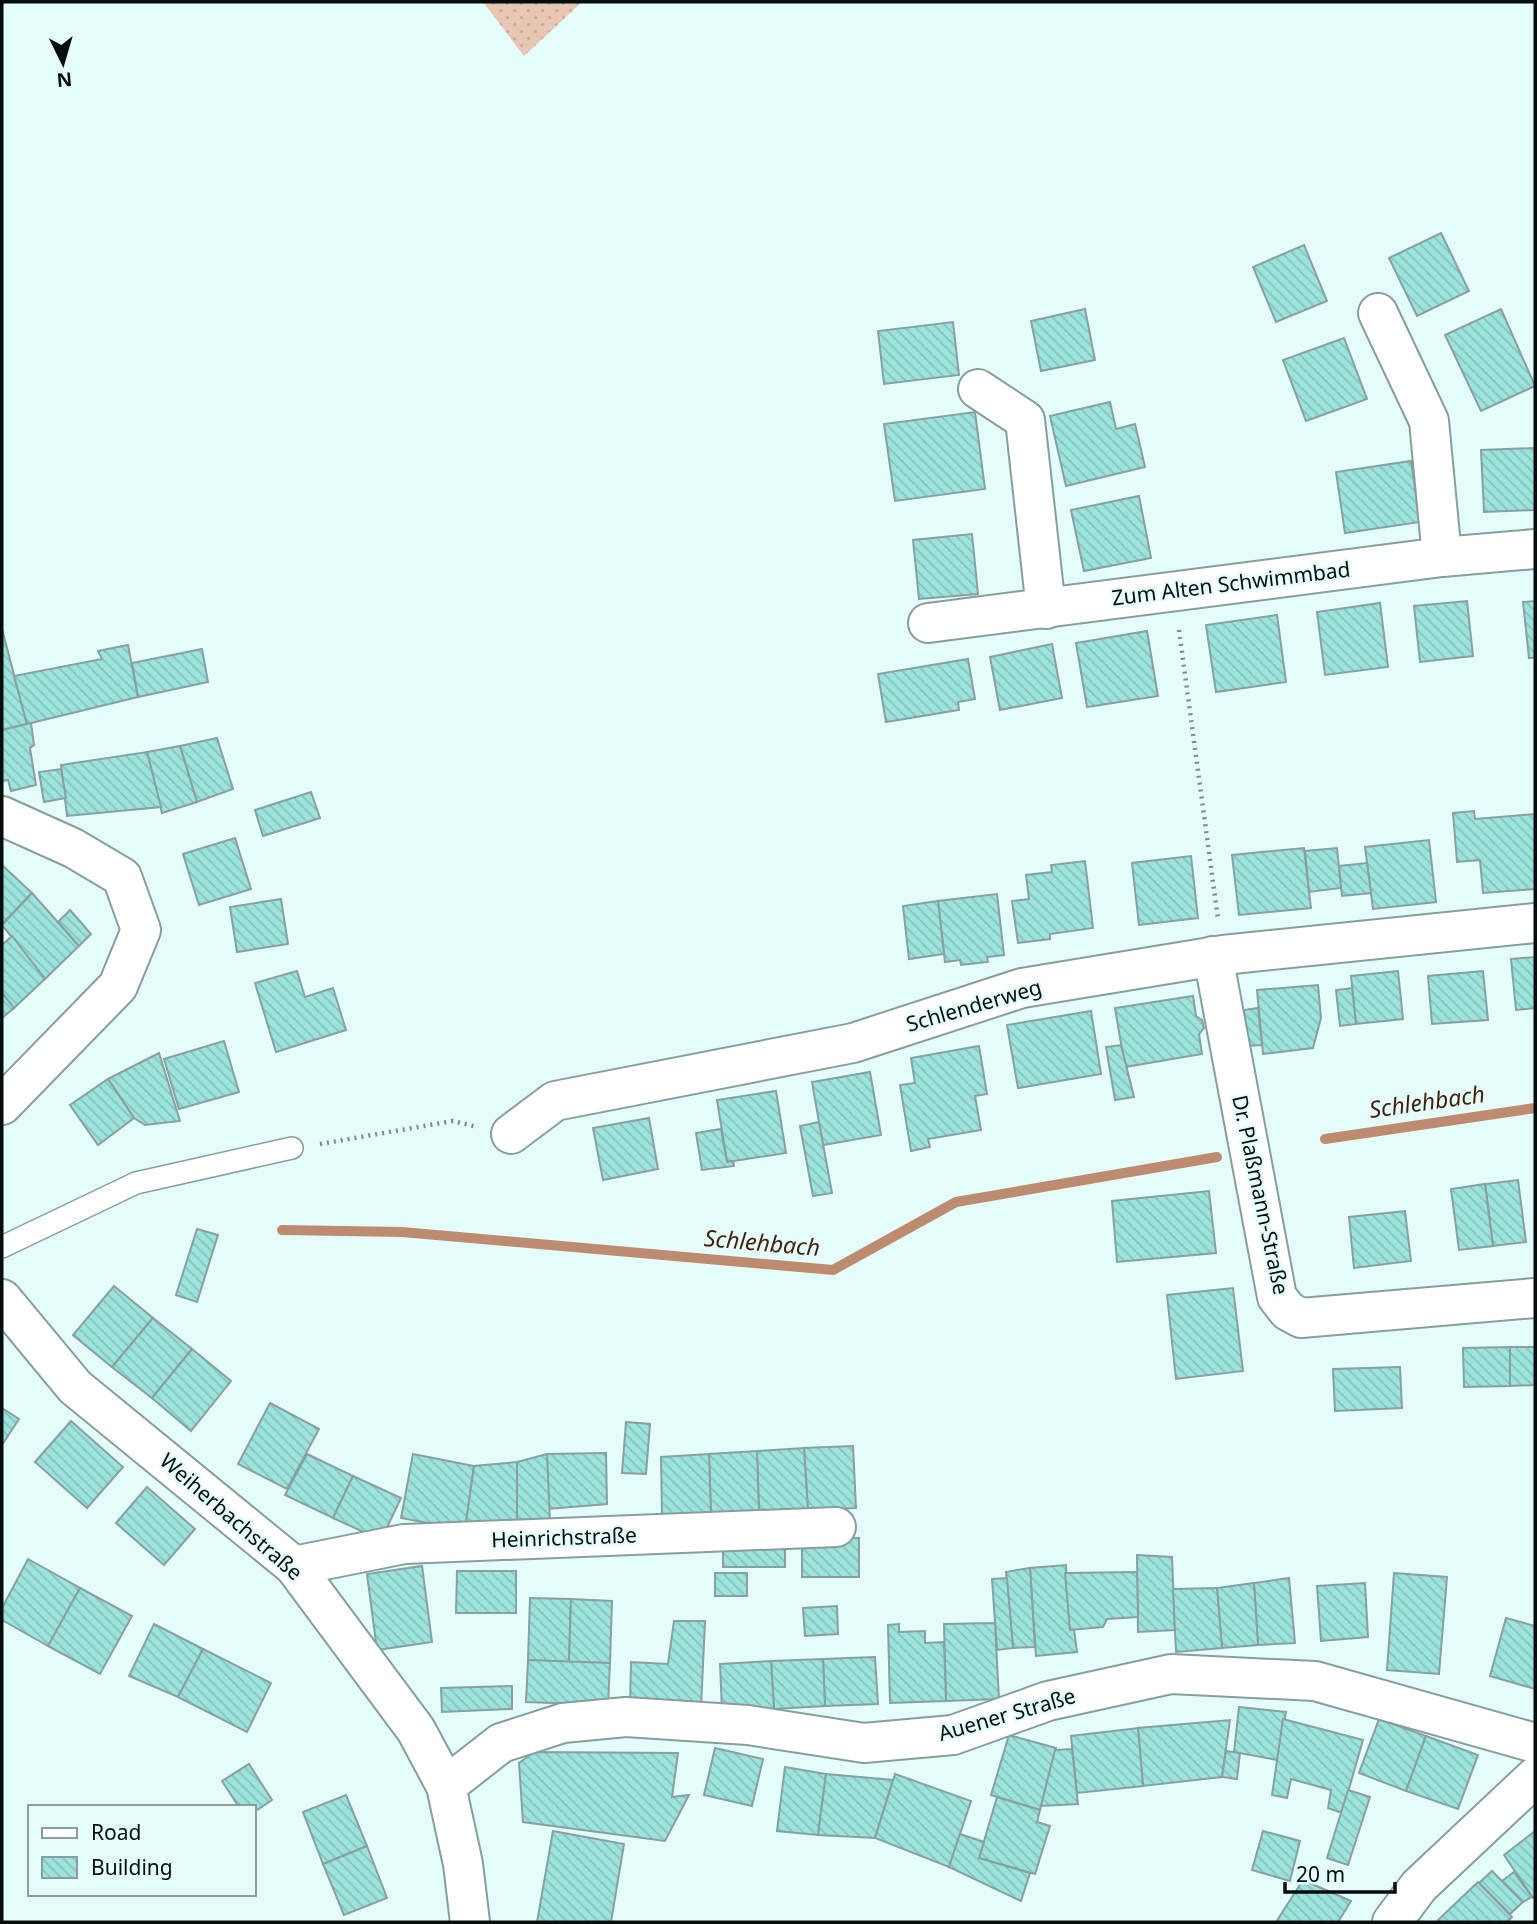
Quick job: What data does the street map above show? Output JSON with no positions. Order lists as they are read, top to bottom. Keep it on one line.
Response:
{"streets":{"street":["Zum Alten Schwimmbad","Schlenderweg","Dr. Plaßmann-Straße","Weiherbachstraße","Heinrichstraße","Auener Straße"]},"crossings":[["Schlenderweg","Dr. Plaßmann-Straße"],["Weiherbachstraße","Heinrichstraße"],["Weiherbachstraße","Auener Straße"]],"water":["Schlehbach"],"legend":["Road","Building"],"scale_bar":"20 m","north":"bottom"}
